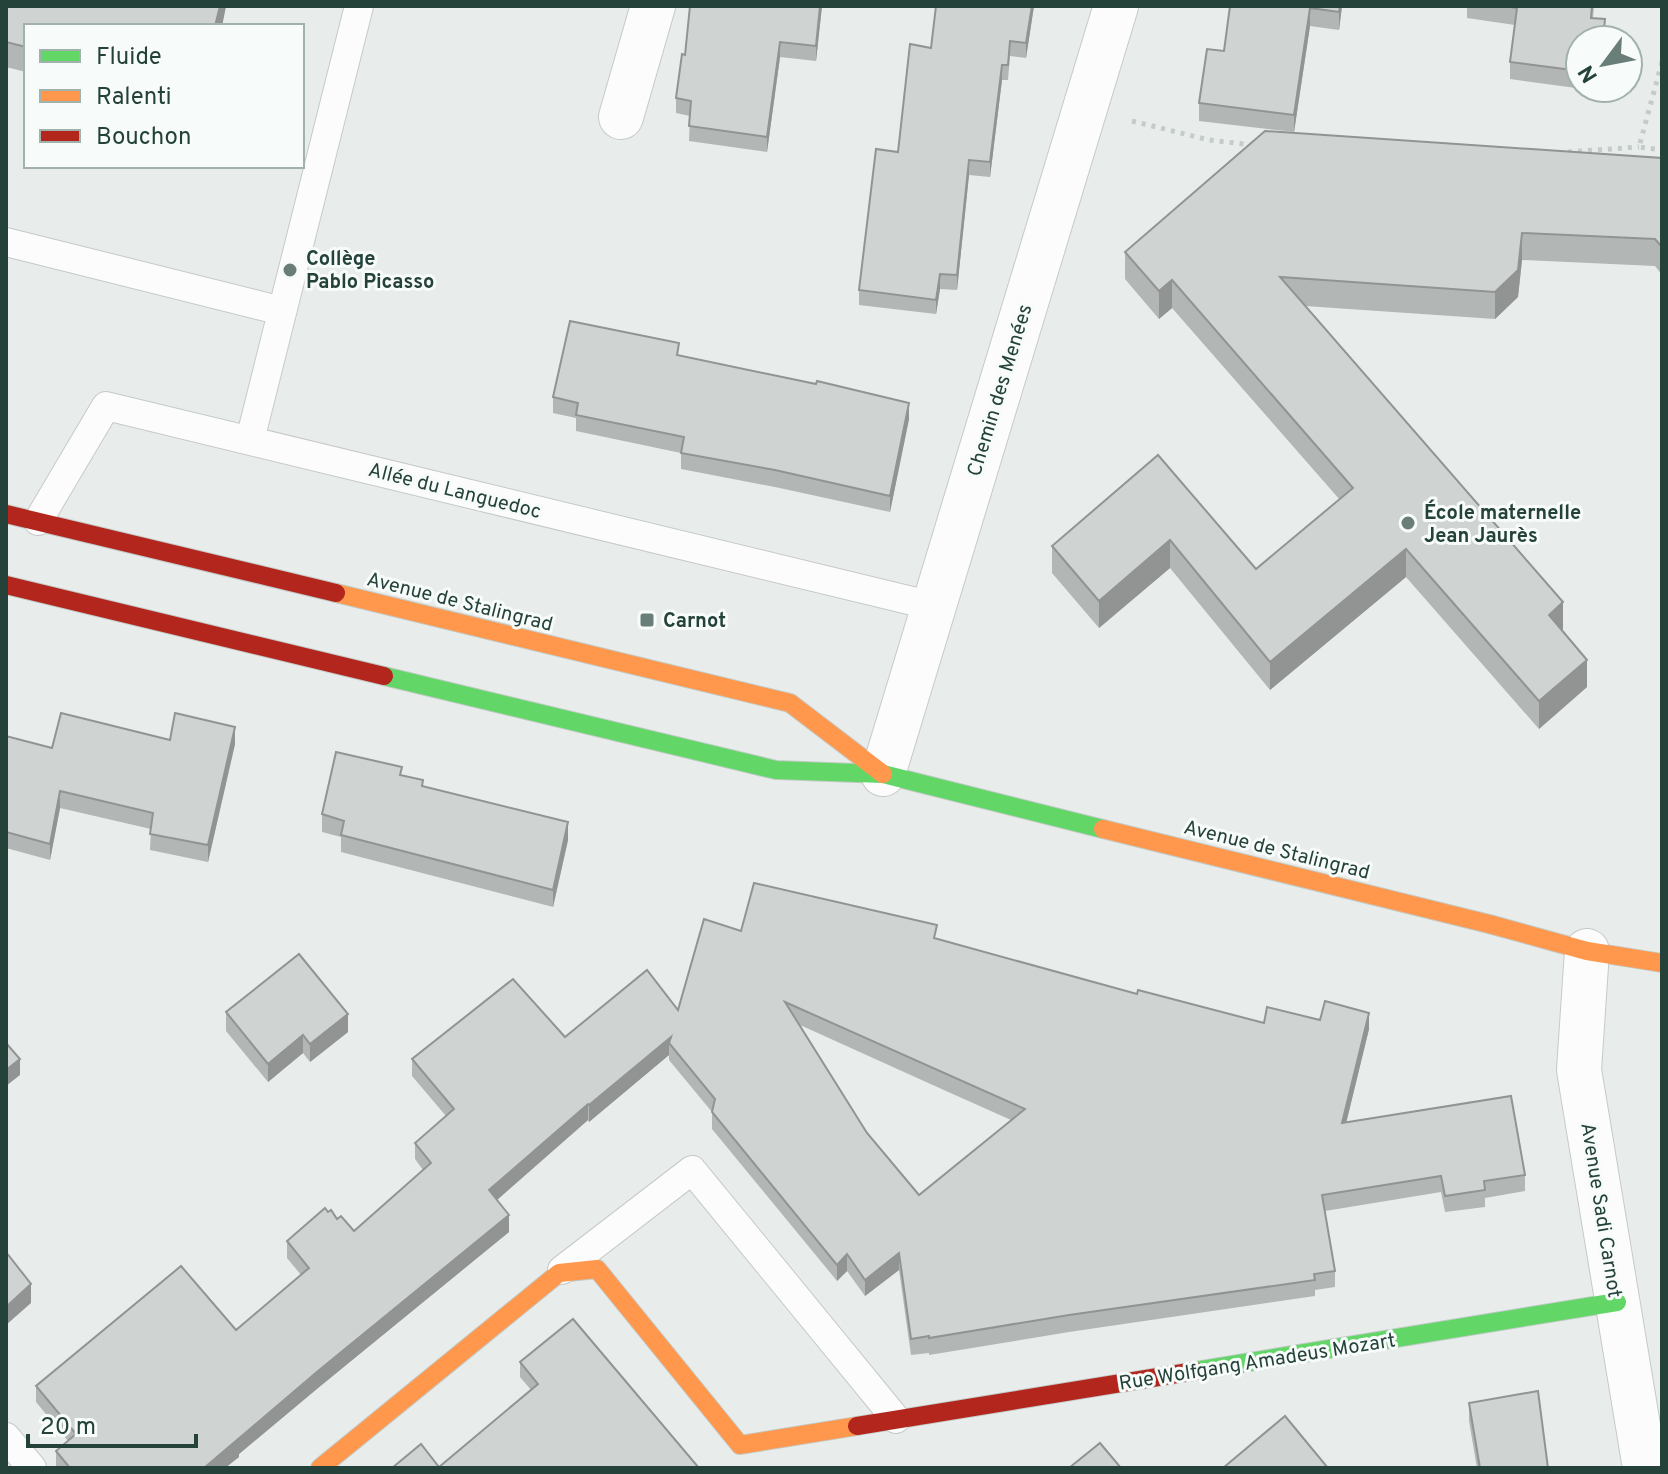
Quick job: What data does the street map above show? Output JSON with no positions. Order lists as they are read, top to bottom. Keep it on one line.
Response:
{"streets":{"main road":["Avenue de Stalingrad","Rue Wolfgang Amadeus Mozart"],"street":["Chemin des Menées","Avenue Sadi Carnot"],"lane":["Allée du Languedoc"]},"crossings":[["Chemin des Menées","Allée du Languedoc"],["Chemin des Menées","Avenue de Stalingrad"],["Allée du Languedoc","Avenue de Stalingrad"],["Avenue de Stalingrad","Avenue Sadi Carnot"],["Avenue Sadi Carnot","Rue Wolfgang Amadeus Mozart"]],"places":{"other":["Collège Pablo Picasso","École maternelle Jean Jaurès"],"transit":["Carnot"]},"legend":["Fluide","Ralenti","Bouchon"],"scale_bar":"20 m","north":"bottom left"}
